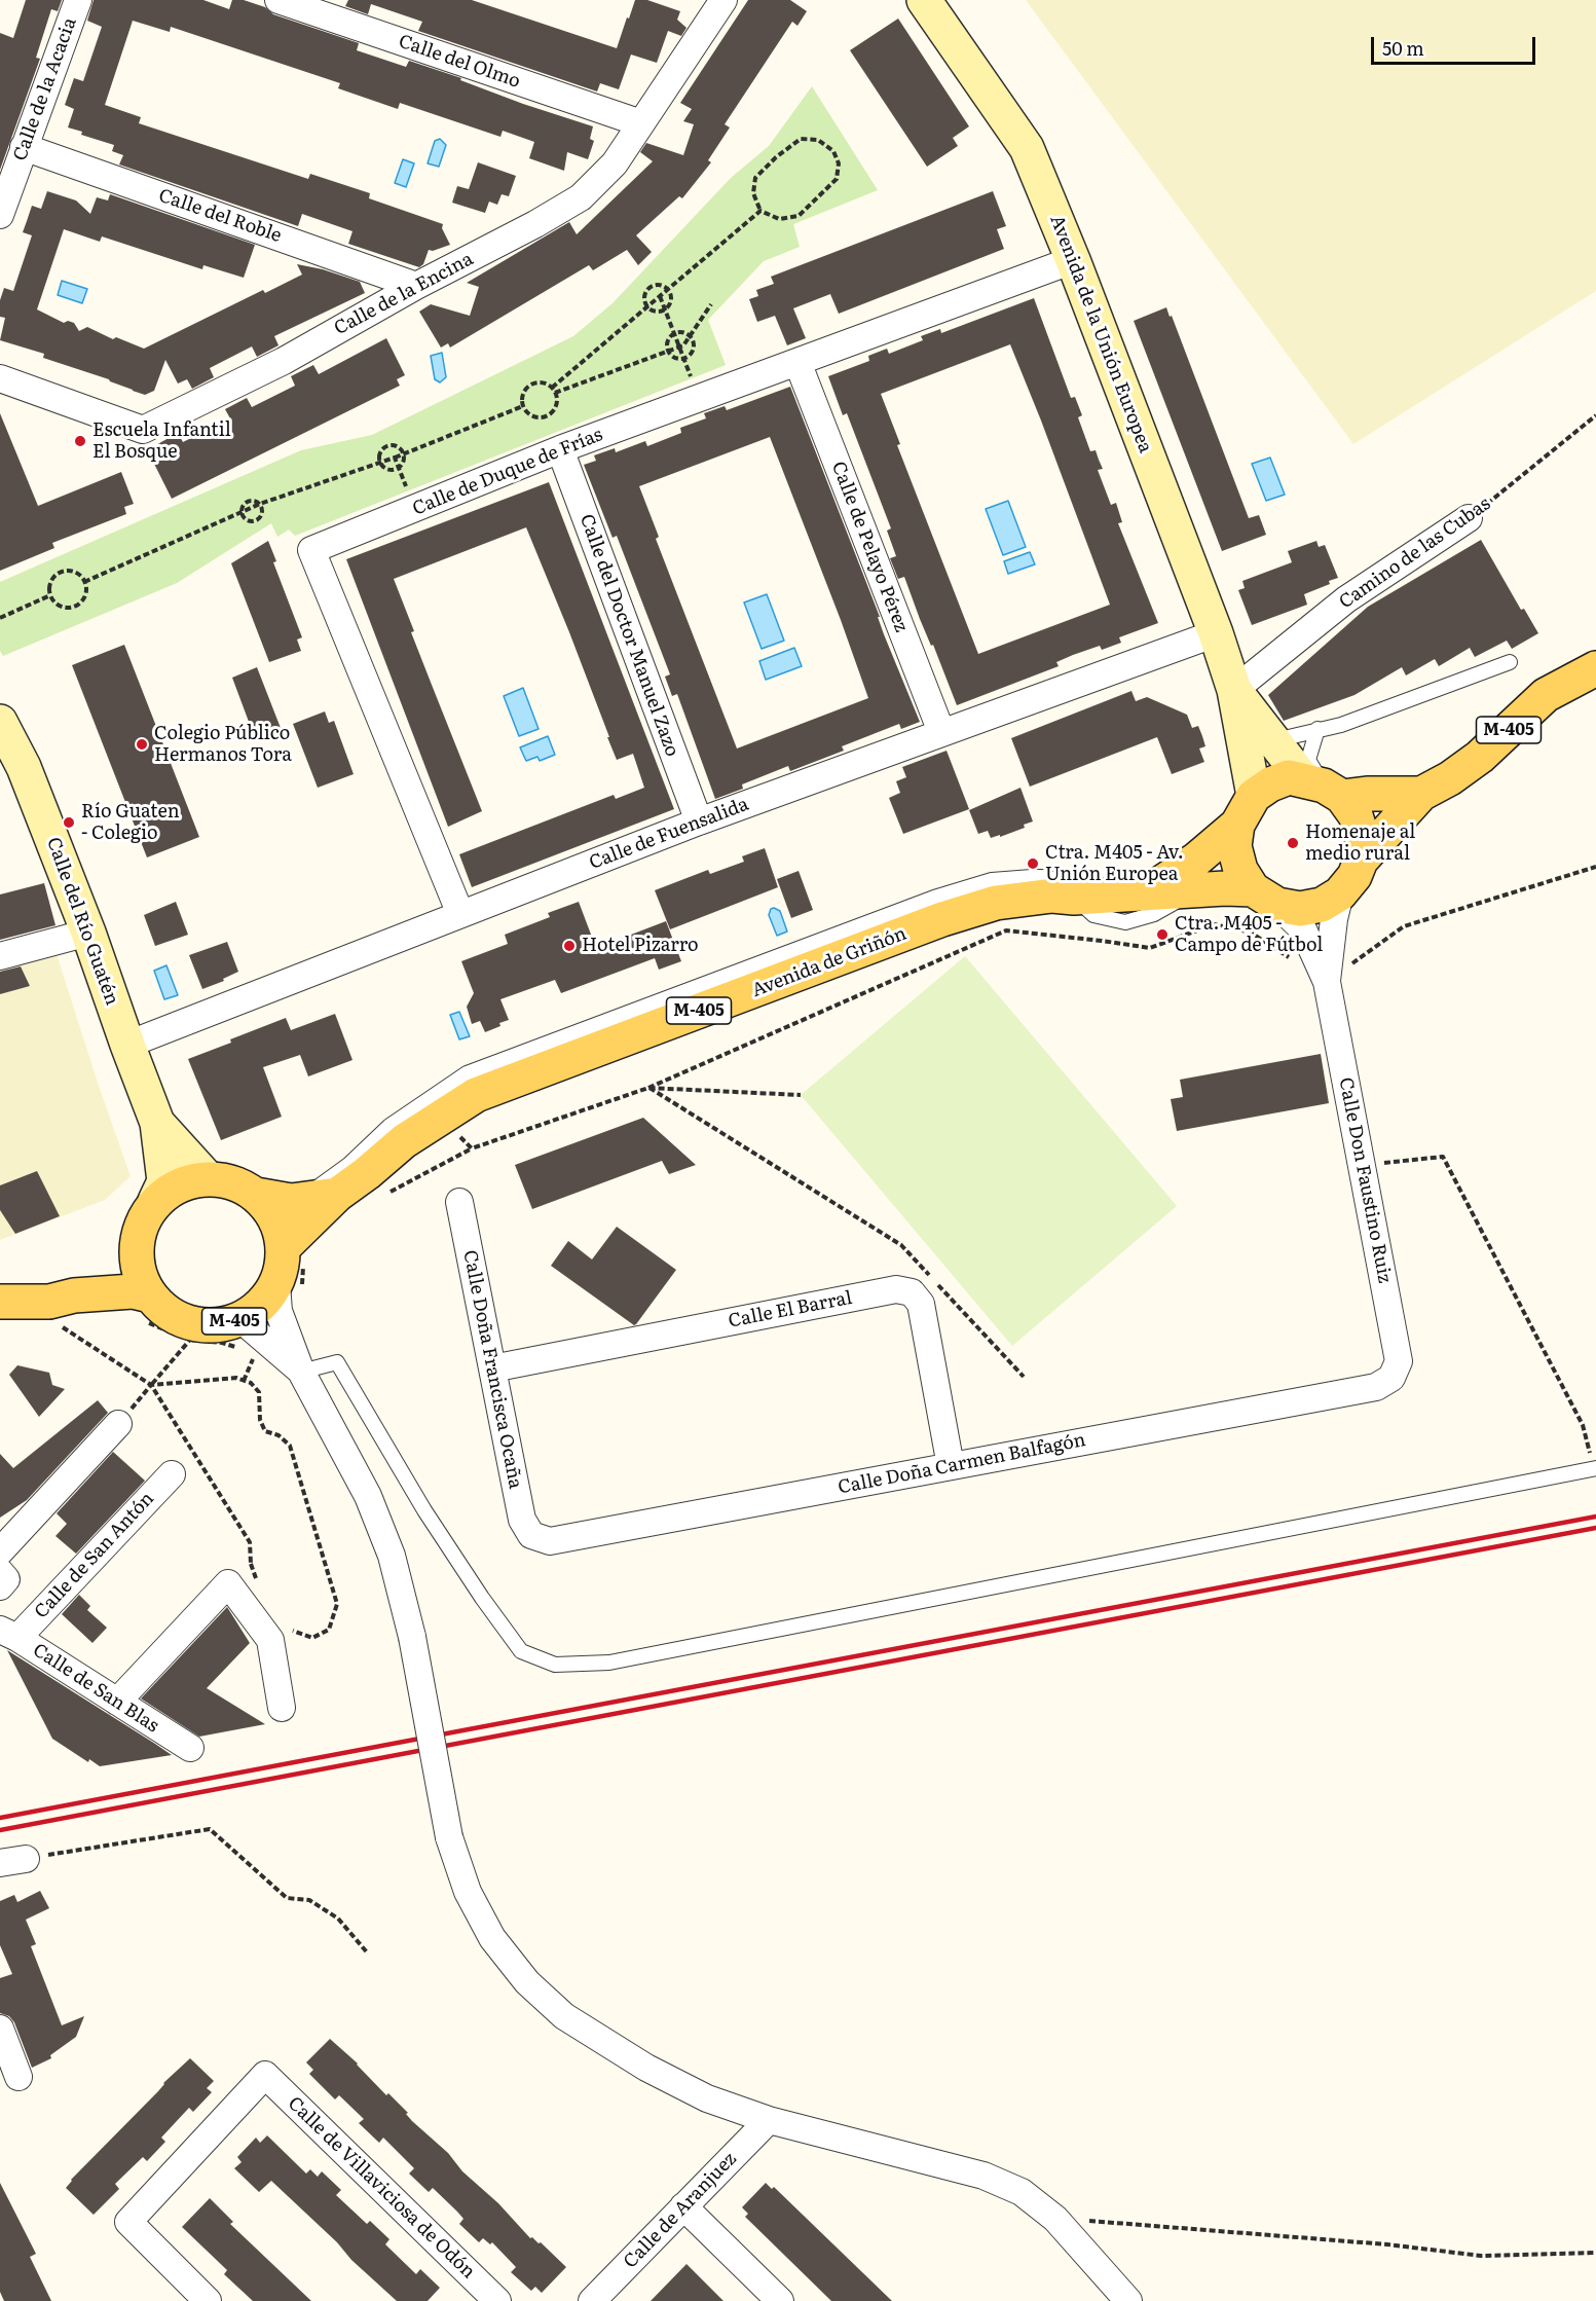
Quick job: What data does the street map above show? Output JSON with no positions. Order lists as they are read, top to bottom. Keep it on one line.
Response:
{"streets":{"main road":["M-405","Avenida de Griñón"],"street":["Calle del Olmo","Calle de la Acacia","Calle del Roble","Calle de la Encina","Avenida de la Unión Europea","Calle de Duque de Frías","Calle de Pelayo Pérez","Camino de las Cubas","Calle del Doctor Manuel Zazo","Calle de Fuensalida","Calle del Río Guatén","Calle Don Faustino Ruiz","Calle El Barral","Calle Doña Francisca Ocaña","Calle Doña Carmen Balfagón","Calle de San Antón","Calle de San Blas","Calle de Villaviciosa de Odón","Calle de Aranjuez"]},"crossings":[["Calle del Olmo","Calle de la Encina"],["Calle de la Acacia","Calle del Roble"],["Calle del Roble","Calle de la Encina"],["Avenida de la Unión Europea","Calle de Duque de Frías"],["Avenida de la Unión Europea","Camino de las Cubas"],["Avenida de la Unión Europea","Calle de Fuensalida"],["Calle de Duque de Frías","Calle de Pelayo Pérez"],["Calle de Duque de Frías","Calle del Doctor Manuel Zazo"],["Calle de Duque de Frías","Calle de Fuensalida"],["Calle de Pelayo Pérez","Calle de Fuensalida"],["Calle del Doctor Manuel Zazo","Calle de Fuensalida"],["M-405","Avenida de Griñón"],["M-405","Calle Don Faustino Ruiz"],["Calle de Fuensalida","Calle del Río Guatén"],["Avenida de Griñón","Calle Don Faustino Ruiz"],["Calle Don Faustino Ruiz","Calle Doña Carmen Balfagón"],["Calle El Barral","Calle Doña Francisca Ocaña"],["Calle El Barral","Calle Doña Carmen Balfagón"],["Calle Doña Francisca Ocaña","Calle Doña Carmen Balfagón"],["Calle de San Antón","Calle de San Blas"]],"places":["Escuela Infantil El Bosque","Colegio Público Hermanos Tora","Río Guaten - Colegio","Homenaje al medio rural","Ctra. M405 - Av. Unión Europea","Ctra. M405 - Campo de Fútbol","Hotel Pizarro"],"scale_bar":"50 m"}
